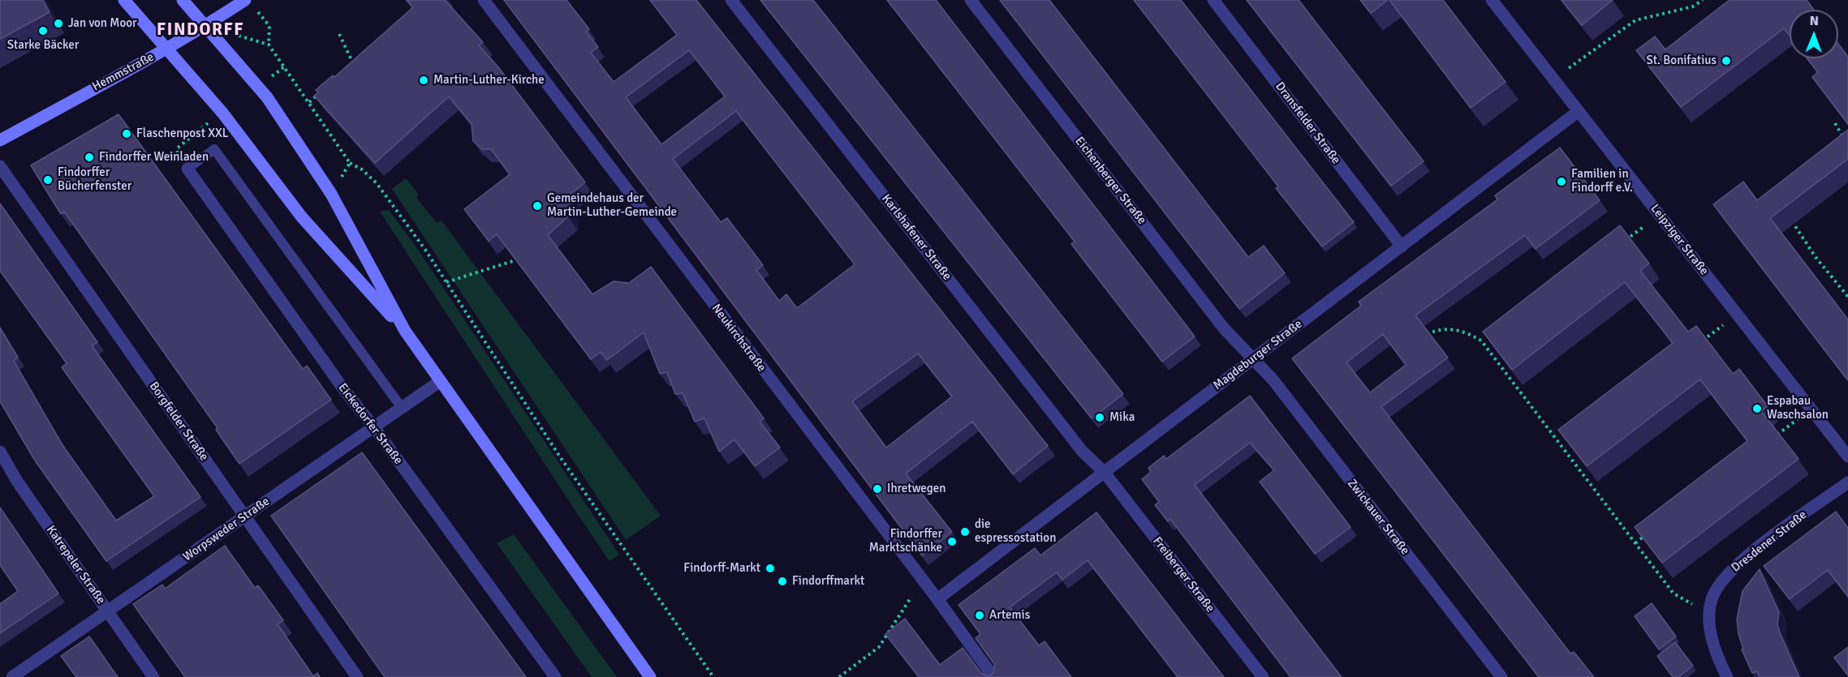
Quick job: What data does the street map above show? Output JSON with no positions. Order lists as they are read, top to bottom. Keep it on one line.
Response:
{"streets":{"main road":["Hemmstraße"],"street":["Dransfelder Straße","Eichenberger Straße","Karlshafener Straße","Leipziger Straße","Neukirchstraße","Magdeburger Straße","Borgfelder Straße","Eickedorfer Straße","Zwickauer Straße","Worpsweder Straße","Dresdener Straße","Katrepeler Straße","Freiberger Straße"]},"crossings":[["Dransfelder Straße","Magdeburger Straße"],["Eichenberger Straße","Magdeburger Straße"],["Eichenberger Straße","Zwickauer Straße"],["Karlshafener Straße","Magdeburger Straße"],["Karlshafener Straße","Freiberger Straße"],["Leipziger Straße","Magdeburger Straße"],["Neukirchstraße","Magdeburger Straße"],["Magdeburger Straße","Zwickauer Straße"],["Magdeburger Straße","Freiberger Straße"],["Borgfelder Straße","Worpsweder Straße"],["Eickedorfer Straße","Worpsweder Straße"],["Worpsweder Straße","Katrepeler Straße"]],"districts":["FINDORFF"],"places":["Jan von Moor","Starke Bäcker","St. Bonifatius","Martin-Luther-Kirche","Flaschenpost XXL","Findorffer Weinladen","Findorffer Bücherfenster","Familien in Findorff e.V.","Gemeindehaus der Martin-Luther-Gemeinde","Espabau Waschsalon","Mika","Ihretwegen","die espressostation","Findorffer Marktschänke","Findorff-Markt","Findorffmarkt","Artemis"],"north":"top"}
